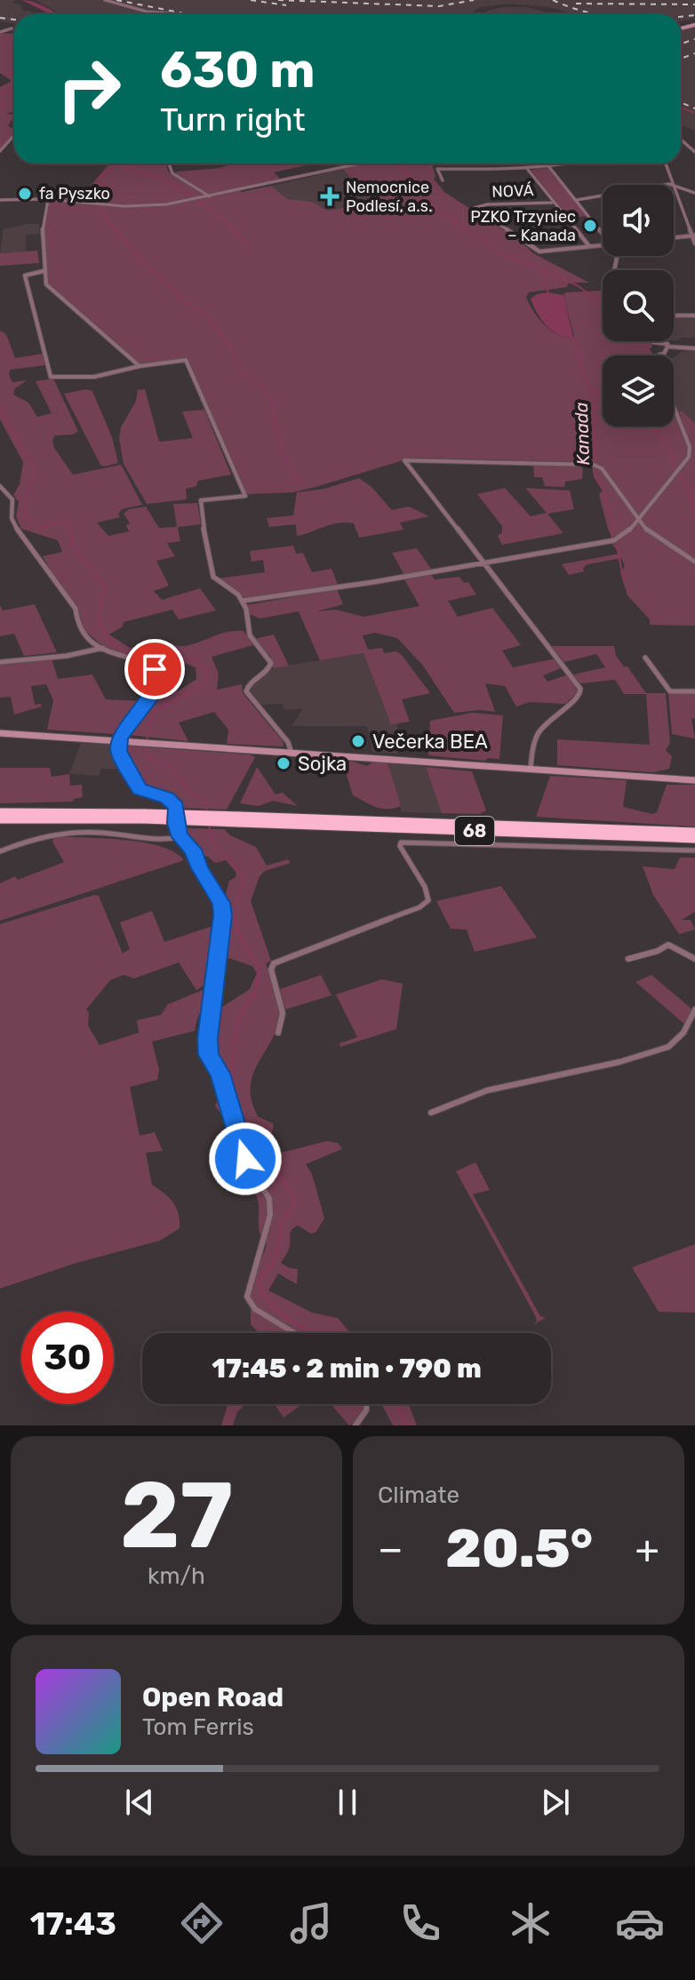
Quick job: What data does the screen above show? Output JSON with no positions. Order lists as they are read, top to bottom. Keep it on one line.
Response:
{"streets":{"highway":["68"],"street":["NOVÁ"]},"water":["Kanada"],"places":{"other":["fa Pyszko","PZKO Trzyniec – Kanada","Večerka BEA","Sojka"],"health":["Nemocnice Podlesí, a.s."]},"page":{"turn":["630 m","Turn right"],"limit":"30","trip":"17:45 · 2 min · 790 m","tile":[["27","km/h"],"Climate"],"heat":["−","20.5°","+"],"song":["Open Road","Tom Ferris"],"tabs":"17:43"}}
